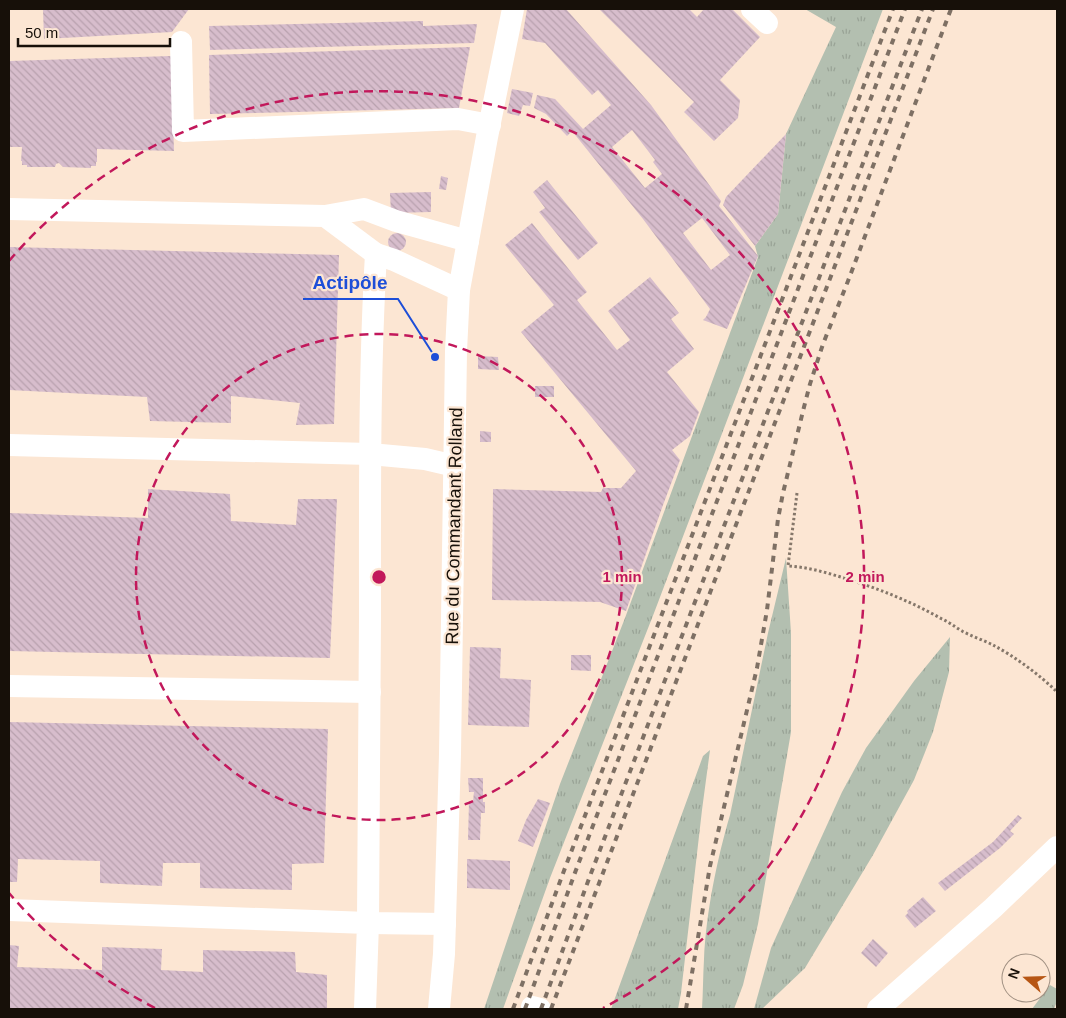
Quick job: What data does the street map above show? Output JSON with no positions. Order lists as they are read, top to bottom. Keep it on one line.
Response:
{"streets":{"street":["Rue du Commandant Rolland"]},"places":["Actipôle"],"scale_bar":"50 m","north":"left","rings":["1 min","2 min"]}
